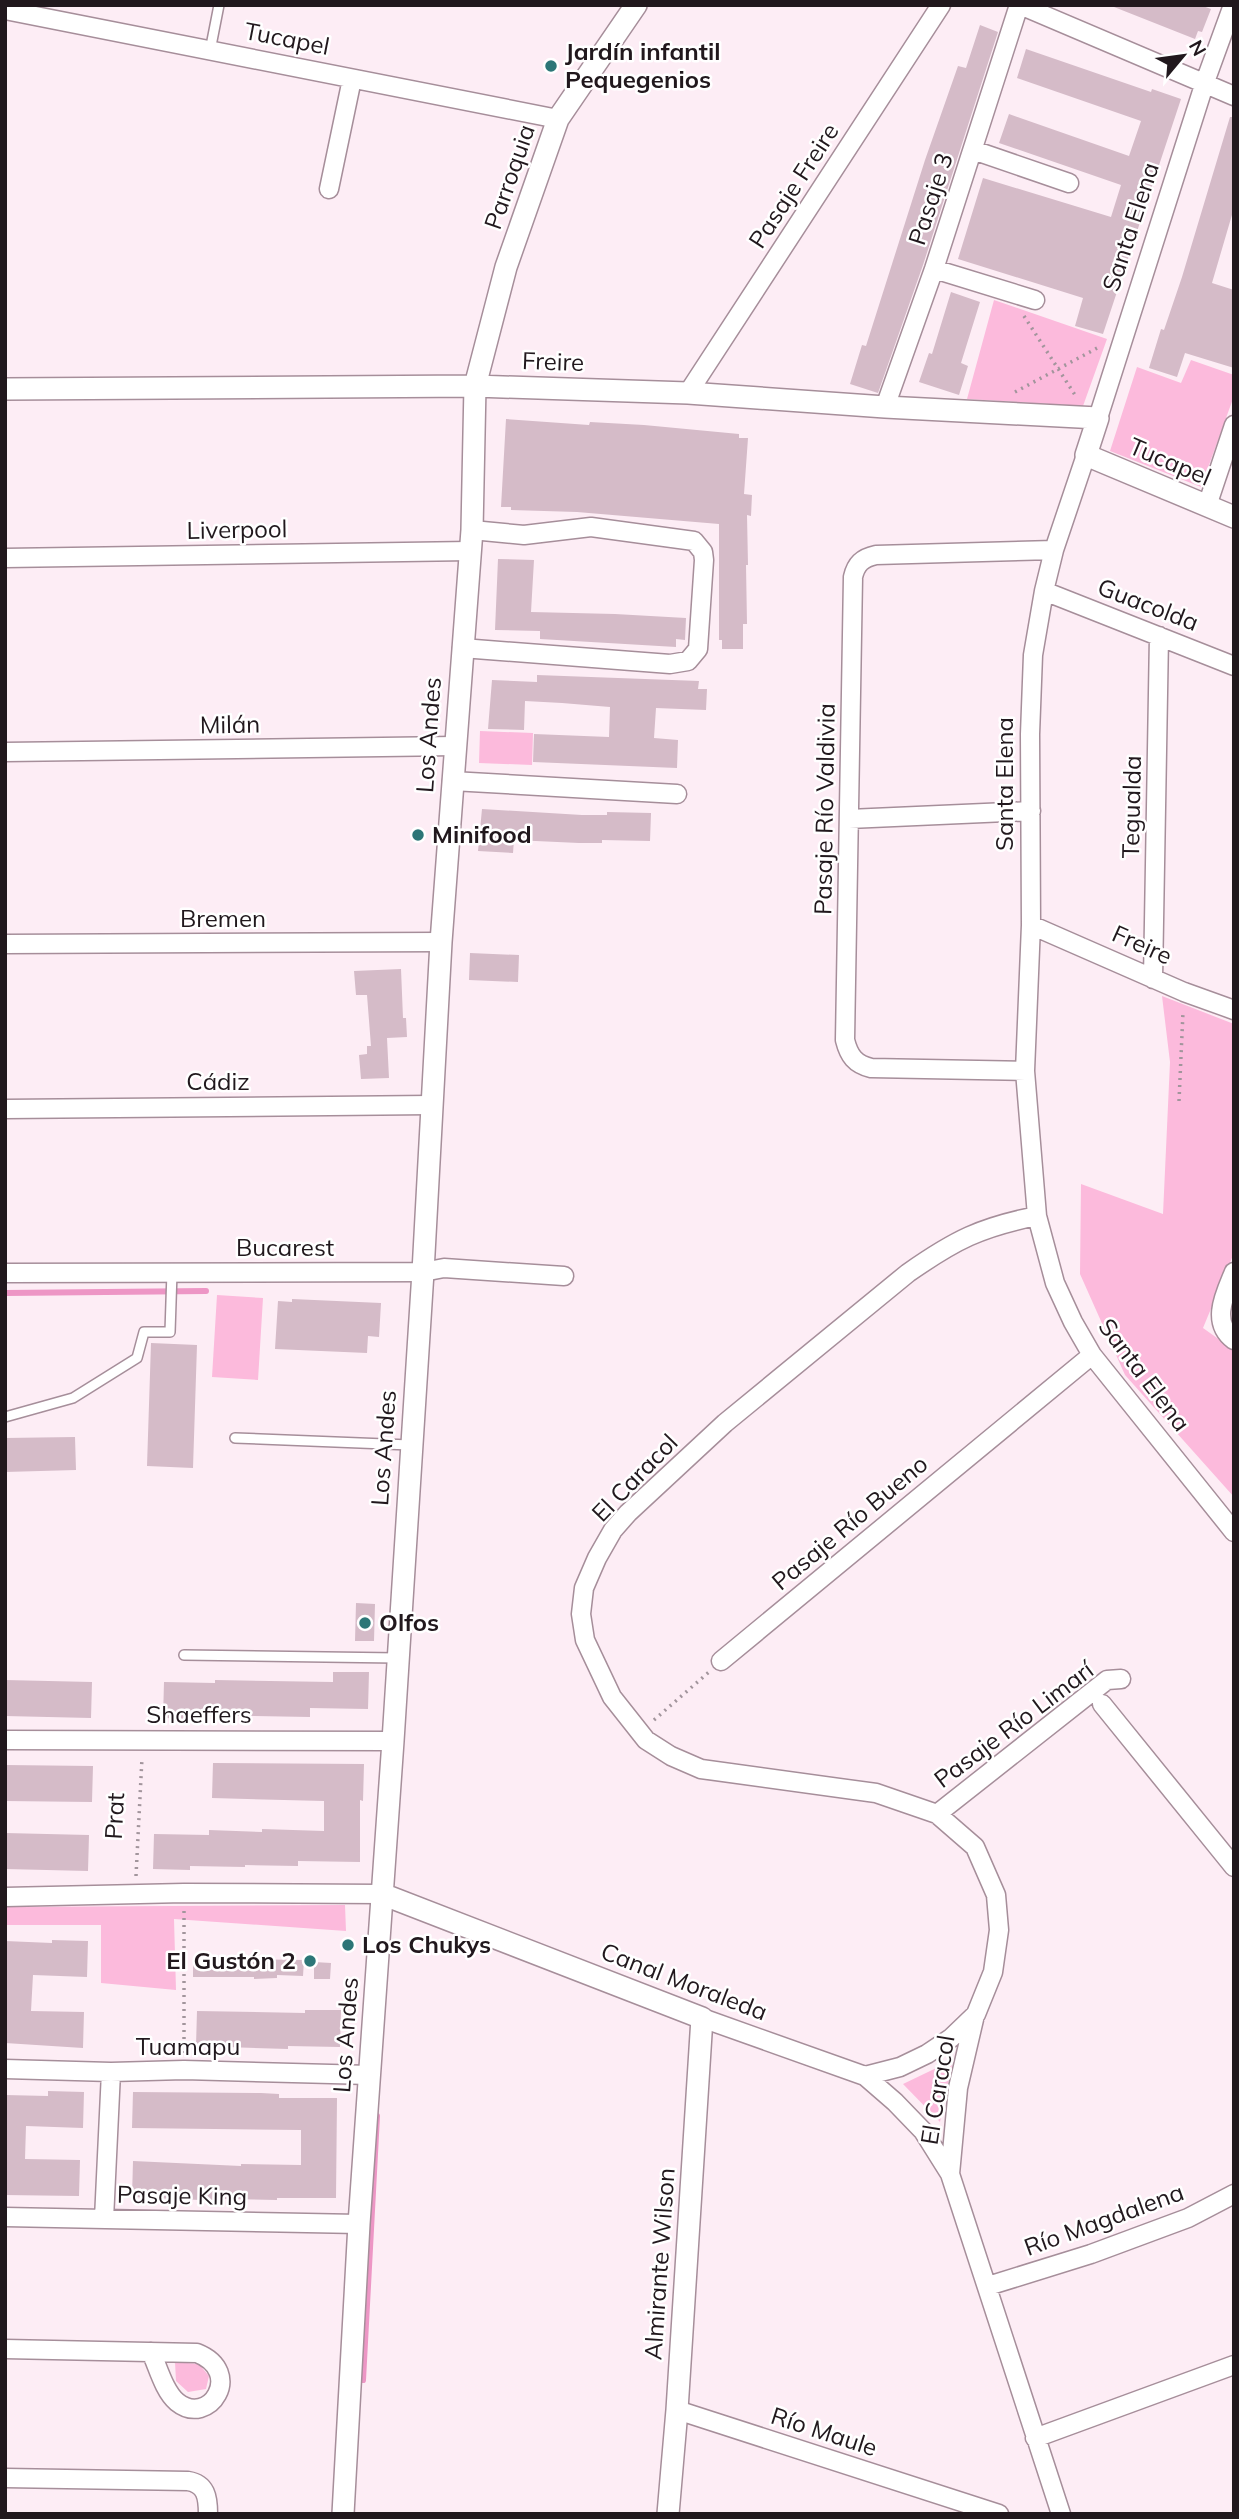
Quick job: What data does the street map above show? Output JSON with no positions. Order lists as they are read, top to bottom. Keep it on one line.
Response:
{"streets":{"street":["Tucapel","Parroquia","Pasaje Freire","Pasaje 3","Santa Elena","Freire","Liverpool","Guacolda","Milán","Los Andes","Tegualda","Pasaje Río Valdivia","Bremen","Cádiz","Bucarest","El Caracol","Pasaje Río Bueno","Shaeffers","Pasaje Río Limarí","Canal Moraleda","Tuamapu","Pasaje King","Río Magdalena","Almirante Wilson","Río Maule"],"path":["Prat"]},"crossings":[["Tucapel","Parroquia"],["Tucapel","Santa Elena"],["Parroquia","Freire"],["Parroquia","Los Andes"],["Pasaje Freire","Freire"],["Pasaje 3","Freire"],["Santa Elena","Freire"],["Santa Elena","Guacolda"],["Santa Elena","Pasaje Río Valdivia"],["Santa Elena","El Caracol"],["Santa Elena","Pasaje Río Bueno"],["Freire","Los Andes"],["Freire","Tegualda"],["Liverpool","Los Andes"],["Guacolda","Tegualda"],["Milán","Los Andes"],["Los Andes","Bremen"],["Los Andes","Cádiz"],["Los Andes","Bucarest"],["Los Andes","Shaeffers"],["Los Andes","Canal Moraleda"],["Los Andes","Tuamapu"],["Los Andes","Pasaje King"],["El Caracol","Pasaje Río Limarí"],["El Caracol","Canal Moraleda"],["Shaeffers","Prat"],["Prat","Canal Moraleda"],["Canal Moraleda","Río Magdalena"],["Canal Moraleda","Almirante Wilson"],["Almirante Wilson","Río Maule"]],"places":["Jardín infantil Pequegenios","Minifood","Olfos","Los Chukys","El Gustón 2"],"north":"top right"}
